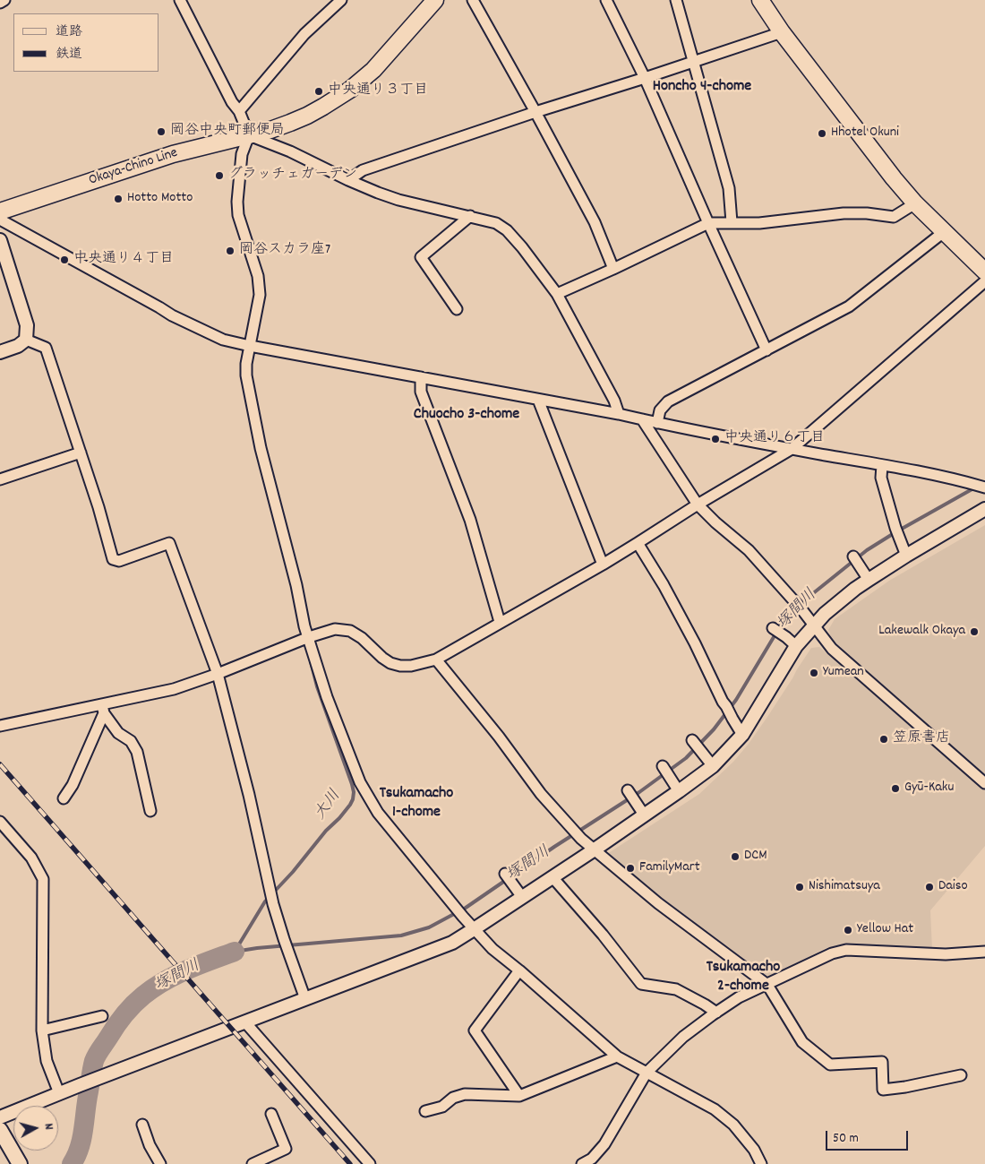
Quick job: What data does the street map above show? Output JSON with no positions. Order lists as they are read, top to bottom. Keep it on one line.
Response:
{"streets":{"main road":["Okaya-Chino Line"]},"districts":["Honcho 4-chome","Chuocho 3-chome","Tsukamacho 1-chome","Tsukamacho 2-chome"],"water":["塚間川","大川"],"places":["中央通り３丁目","岡谷中央町郵便局","Hhotel Okuni","グラッチェガーデン","Hotto Motto","岡谷スカラ座7","中央通り４丁目","中央通り６丁目","Lakewalk Okaya","Yumean","笠原書店","Gyū-Kaku","DCM","FamilyMart","Nishimatsuya","Daiso","Yellow Hat"],"legend":["道路","鉄道"],"scale_bar":"50 m","north":"right"}
